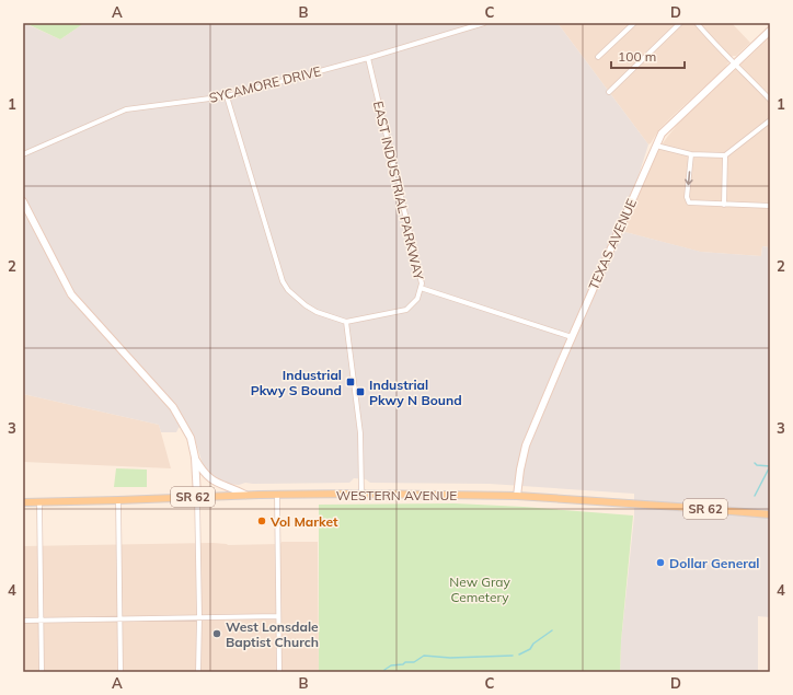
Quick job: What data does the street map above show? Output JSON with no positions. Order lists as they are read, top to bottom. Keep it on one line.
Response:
{"streets":{"main road":["WESTERN AVENUE","SR 62"],"street":["SYCAMORE DRIVE","EAST INDUSTRIAL PARKWAY","TEXAS AVENUE"]},"crossings":[["SYCAMORE DRIVE","EAST INDUSTRIAL PARKWAY"],["TEXAS AVENUE","WESTERN AVENUE"]],"parks":["New Gray Cemetery"],"places":{"transit":["Industrial Pkwy S Bound","Industrial Pkwy N Bound"],"other":["Vol Market","Dollar General","West Lonsdale Baptist Church"]},"scale_bar":"100 m","grid":{"columns":["A","B","C","D"],"rows":["1","2","3","4"]}}
